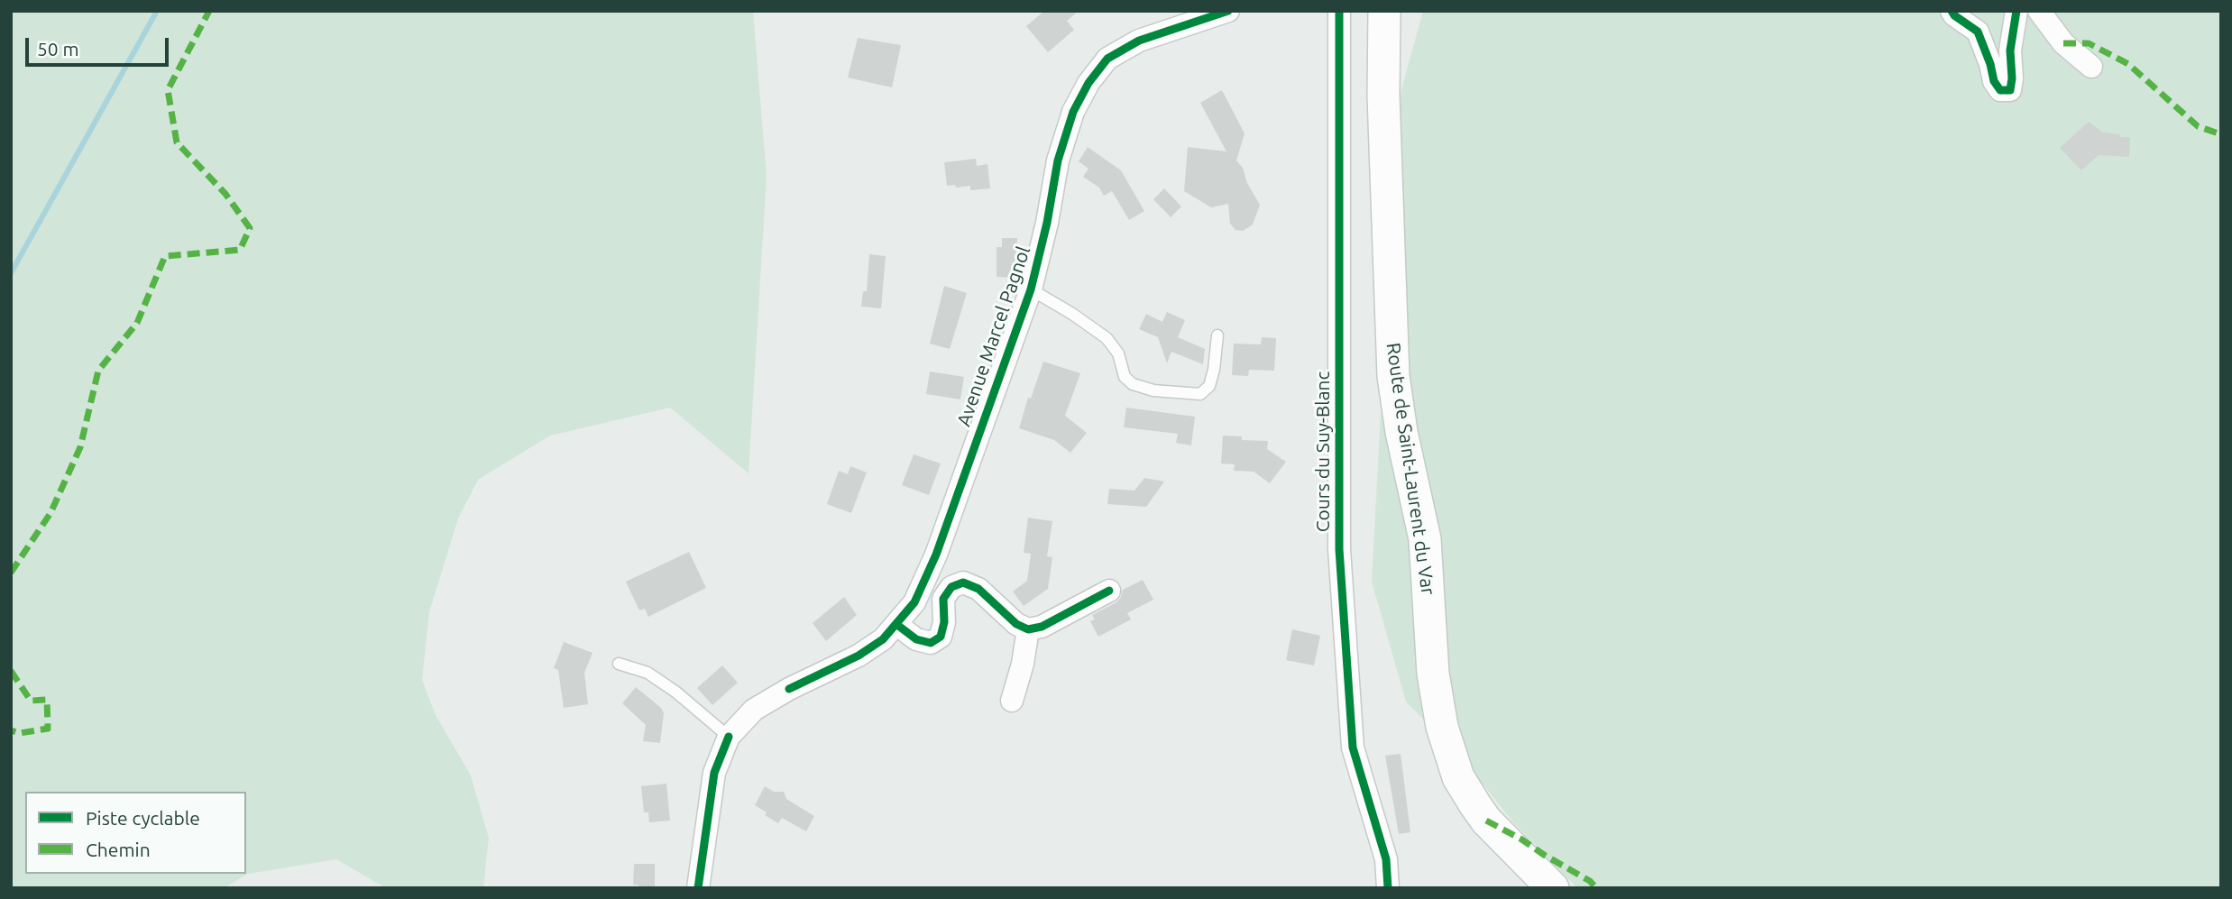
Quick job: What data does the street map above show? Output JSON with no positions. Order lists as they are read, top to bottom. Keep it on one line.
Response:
{"streets":{"main road":["Route de Saint-Laurent du Var"],"street":["Avenue Marcel Pagnol","Cours du Suy-Blanc"]},"legend":["Piste cyclable","Chemin"],"scale_bar":"50 m"}
